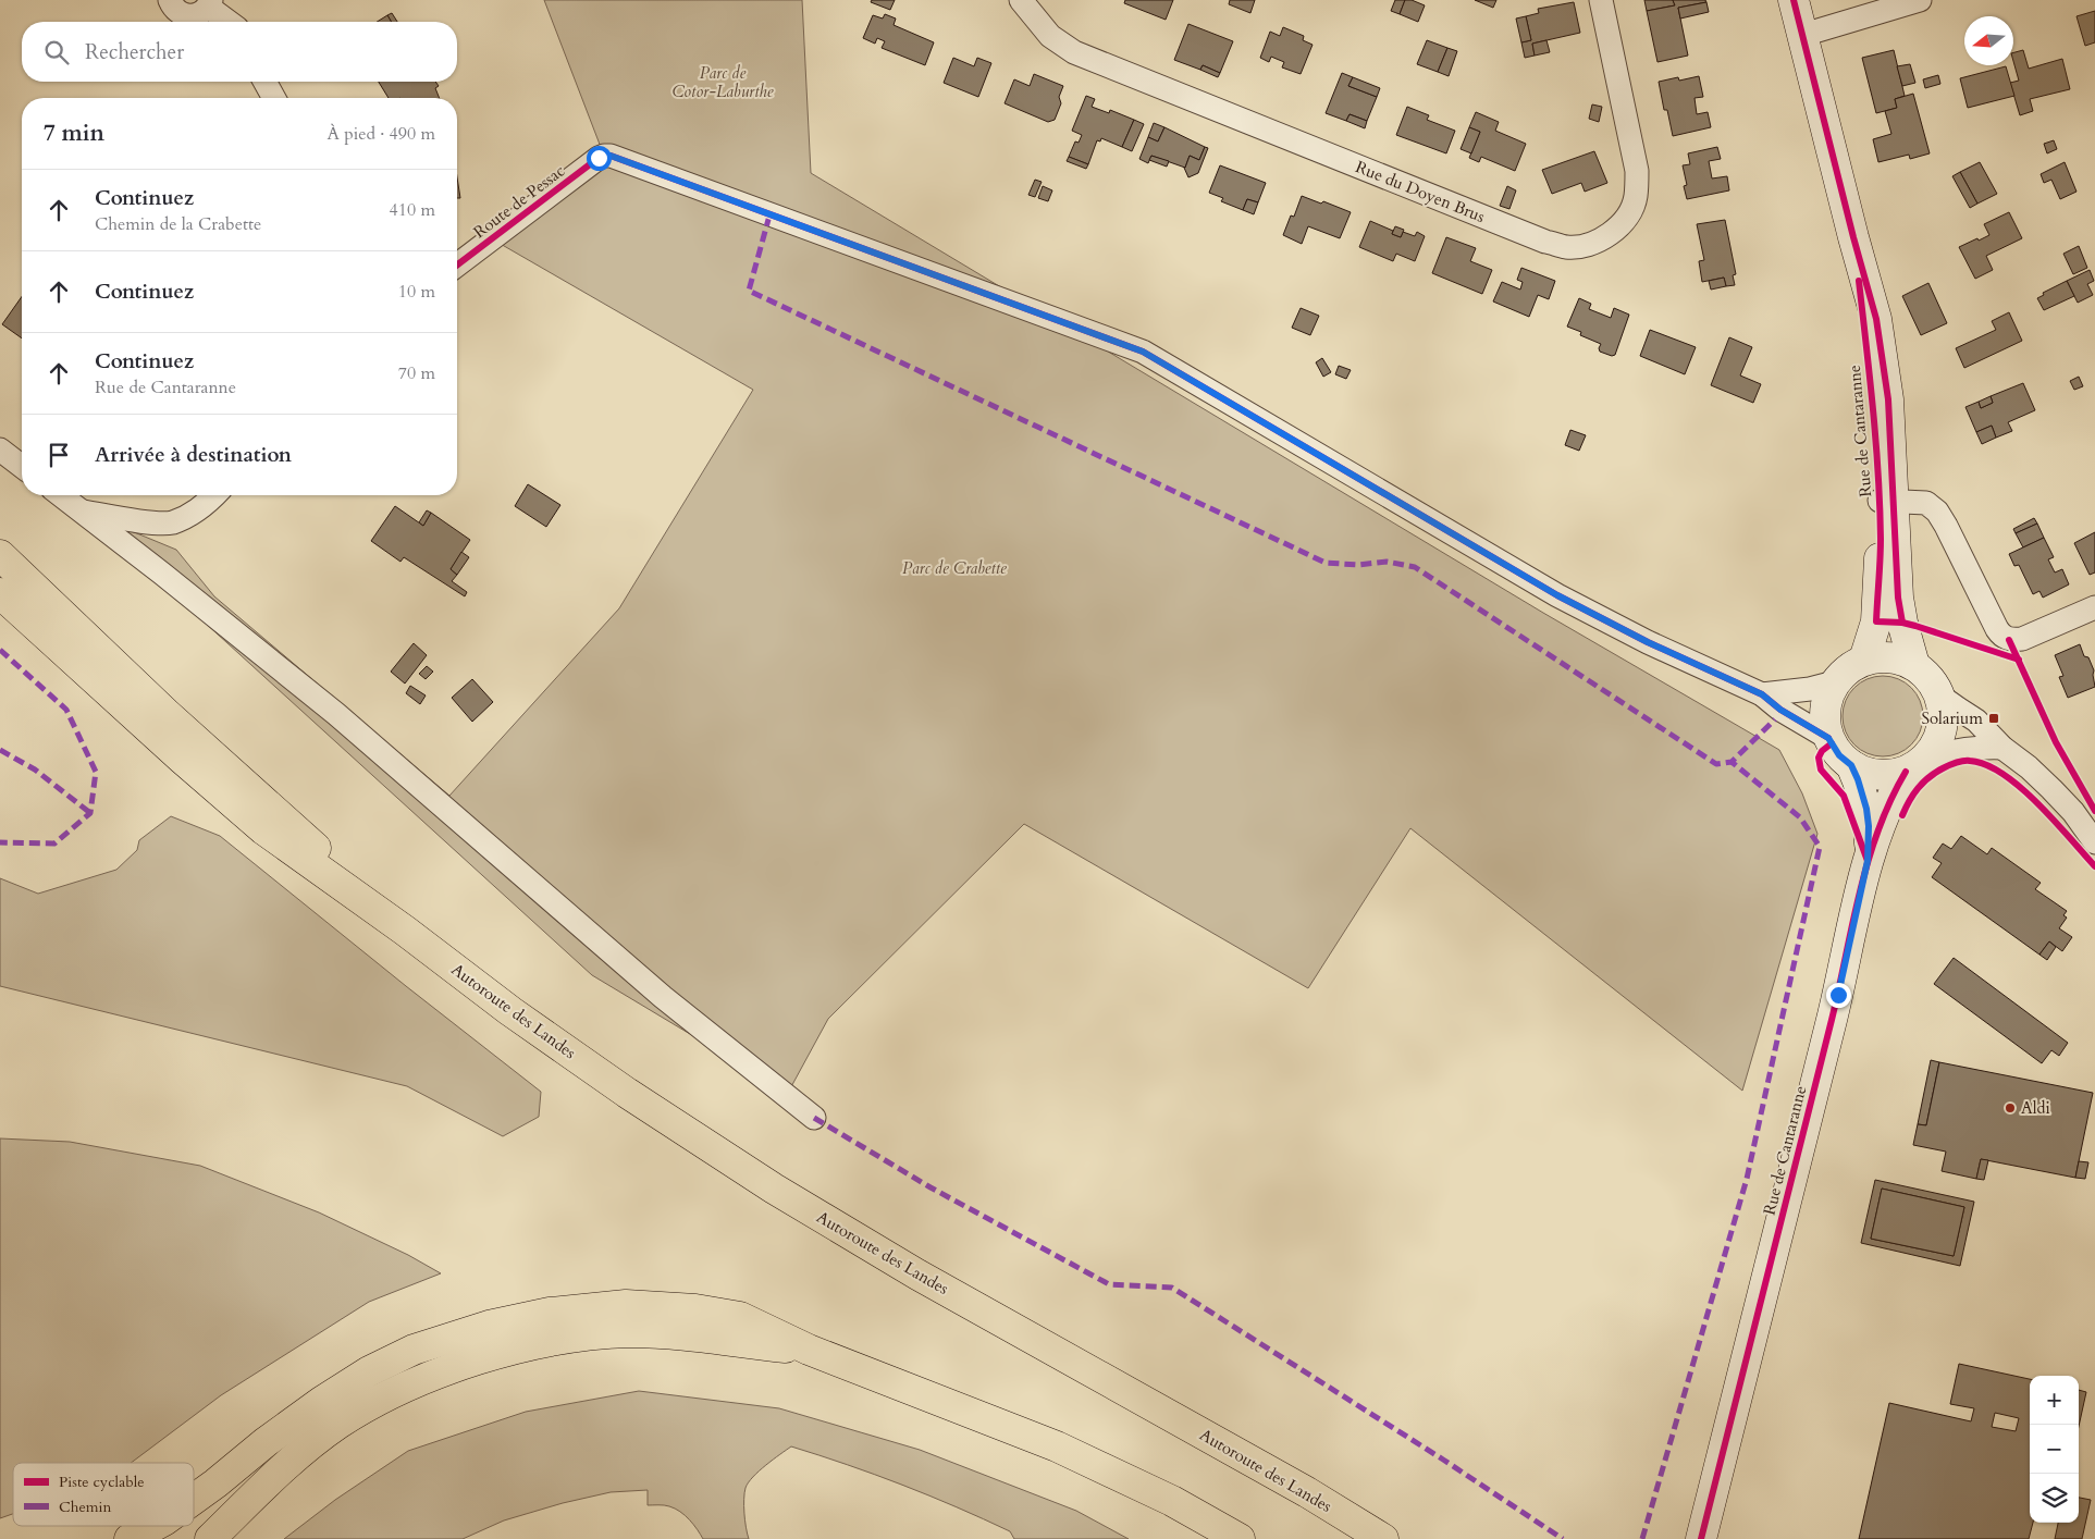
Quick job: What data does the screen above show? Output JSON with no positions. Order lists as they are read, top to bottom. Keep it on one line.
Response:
{"streets":{"highway":["Autoroute des Landes"],"street":["Rue du Doyen Brus","Route de Pessac","Rue de Cantaranne"]},"parks":["Parc de Cotor-Laburthe","Parc de Crabette"],"places":{"transit":["Solarium"],"other":["Aldi"]},"legend":["Piste cyclable","Chemin"],"north":"left","page":{"search":"Rechercher","heading":["7 min","À pied · 490 m"],"list":[["Continuez","Chemin de la Crabette","410 m"],["Continuez","10 m"],["Continuez","Rue de Cantaranne","70 m"],"Arrivée à destination"],"map_buttons":["+","−"]}}
